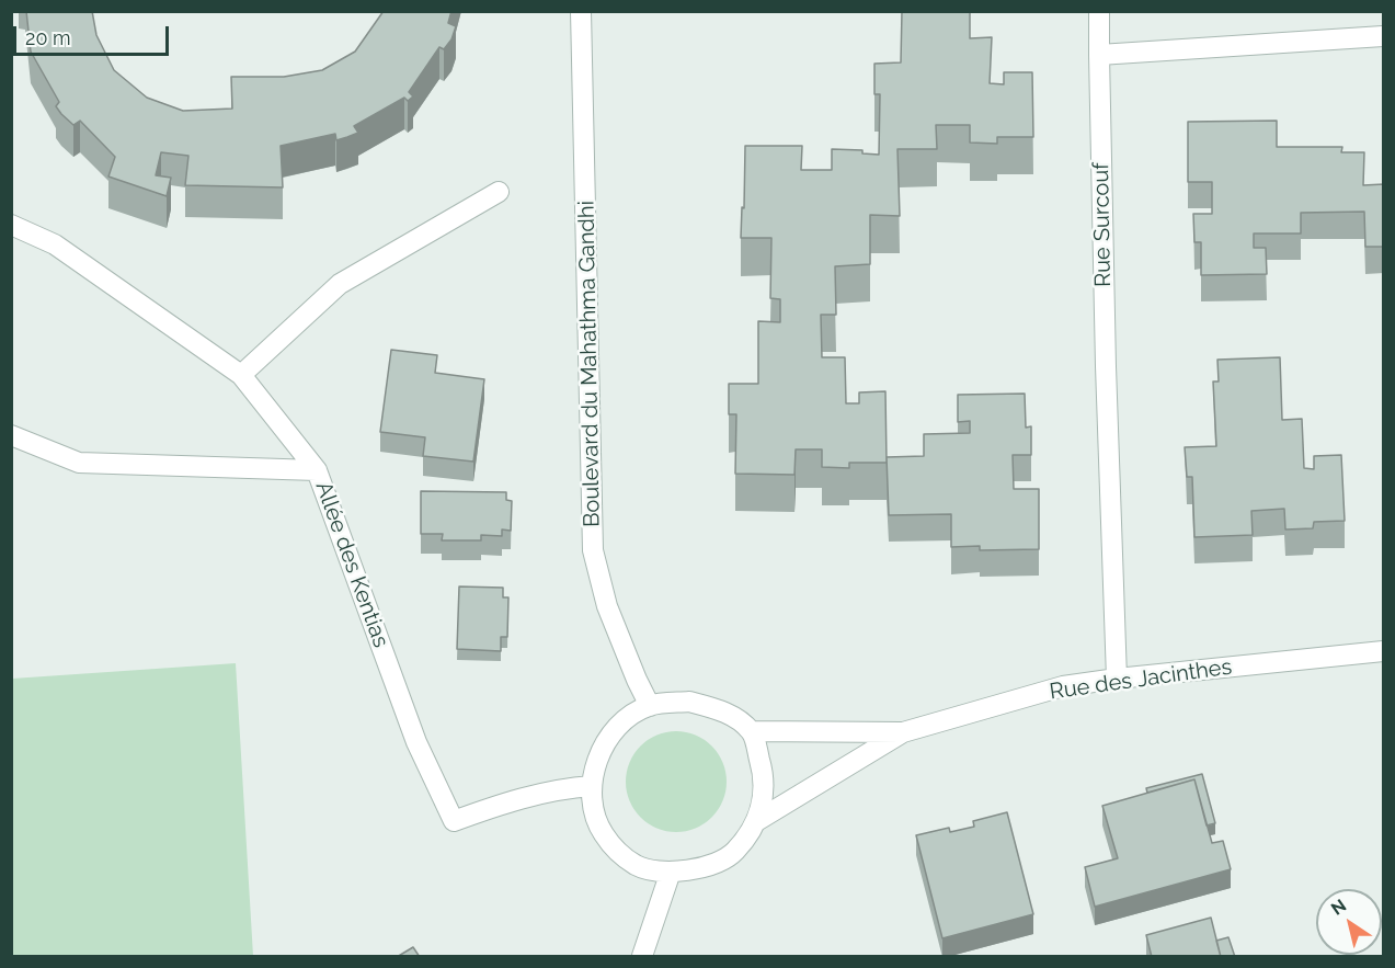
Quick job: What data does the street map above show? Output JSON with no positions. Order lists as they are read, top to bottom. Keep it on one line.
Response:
{"streets":{"street":["Rue Surcouf","Boulevard du Mahathma Gandhi","Allée des Kentias","Rue des Jacinthes"]},"crossings":[["Rue Surcouf","Rue des Jacinthes"],["Boulevard du Mahathma Gandhi","Allée des Kentias"],["Boulevard du Mahathma Gandhi","Rue des Jacinthes"],["Allée des Kentias","Rue des Jacinthes"]],"scale_bar":"20 m","north":"top left"}
